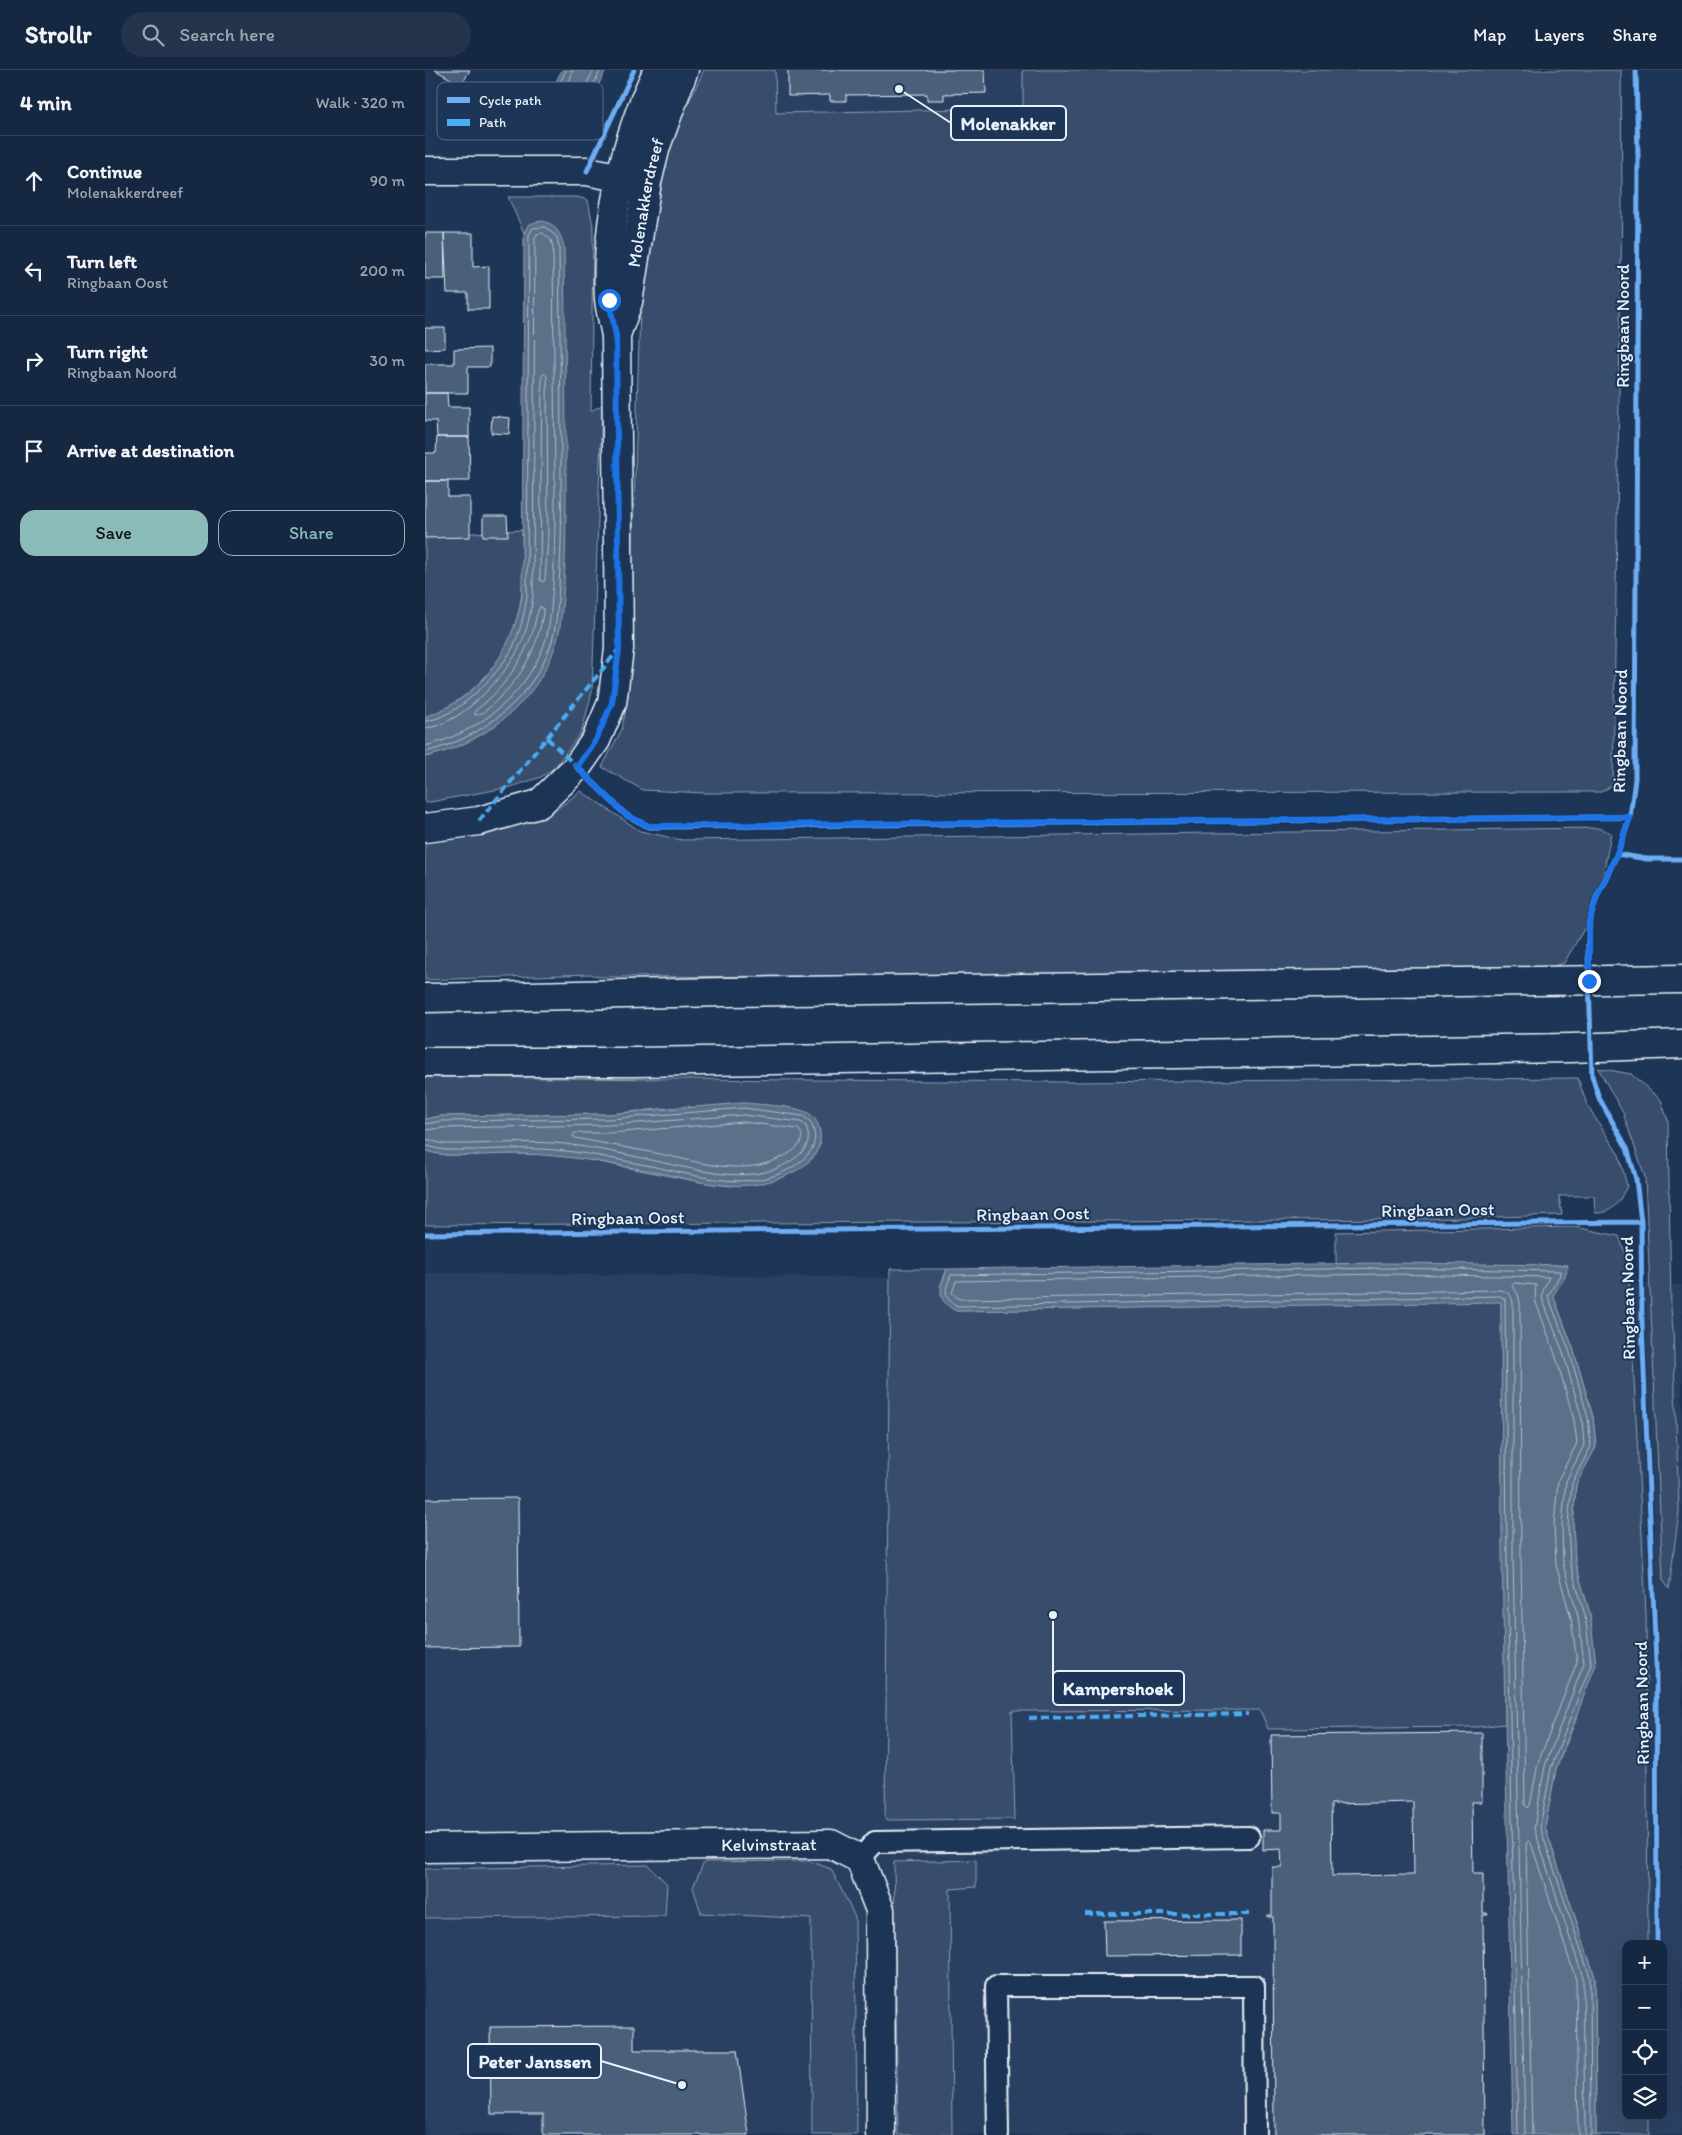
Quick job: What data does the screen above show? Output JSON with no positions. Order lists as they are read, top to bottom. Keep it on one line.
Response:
{"streets":{"main road":["Molenakkerdreef","Kelvinstraat"],"cycle path":["Ringbaan Noord","Ringbaan Oost"]},"places":["Molenakker","Kampershoek","Peter Janssen"],"legend":["Cycle path","Path"],"page":{"header":"Strollr","search":"Search here","nav":["Map","Layers","Share"],"heading":["4 min","Walk · 320 m"],"list":[["Continue","Molenakkerdreef","90 m"],["Turn left","Ringbaan Oost","200 m"],["Turn right","Ringbaan Noord","30 m"],"Arrive at destination"],"buttons":["Save","Share"],"map_buttons":["+","−"]}}
